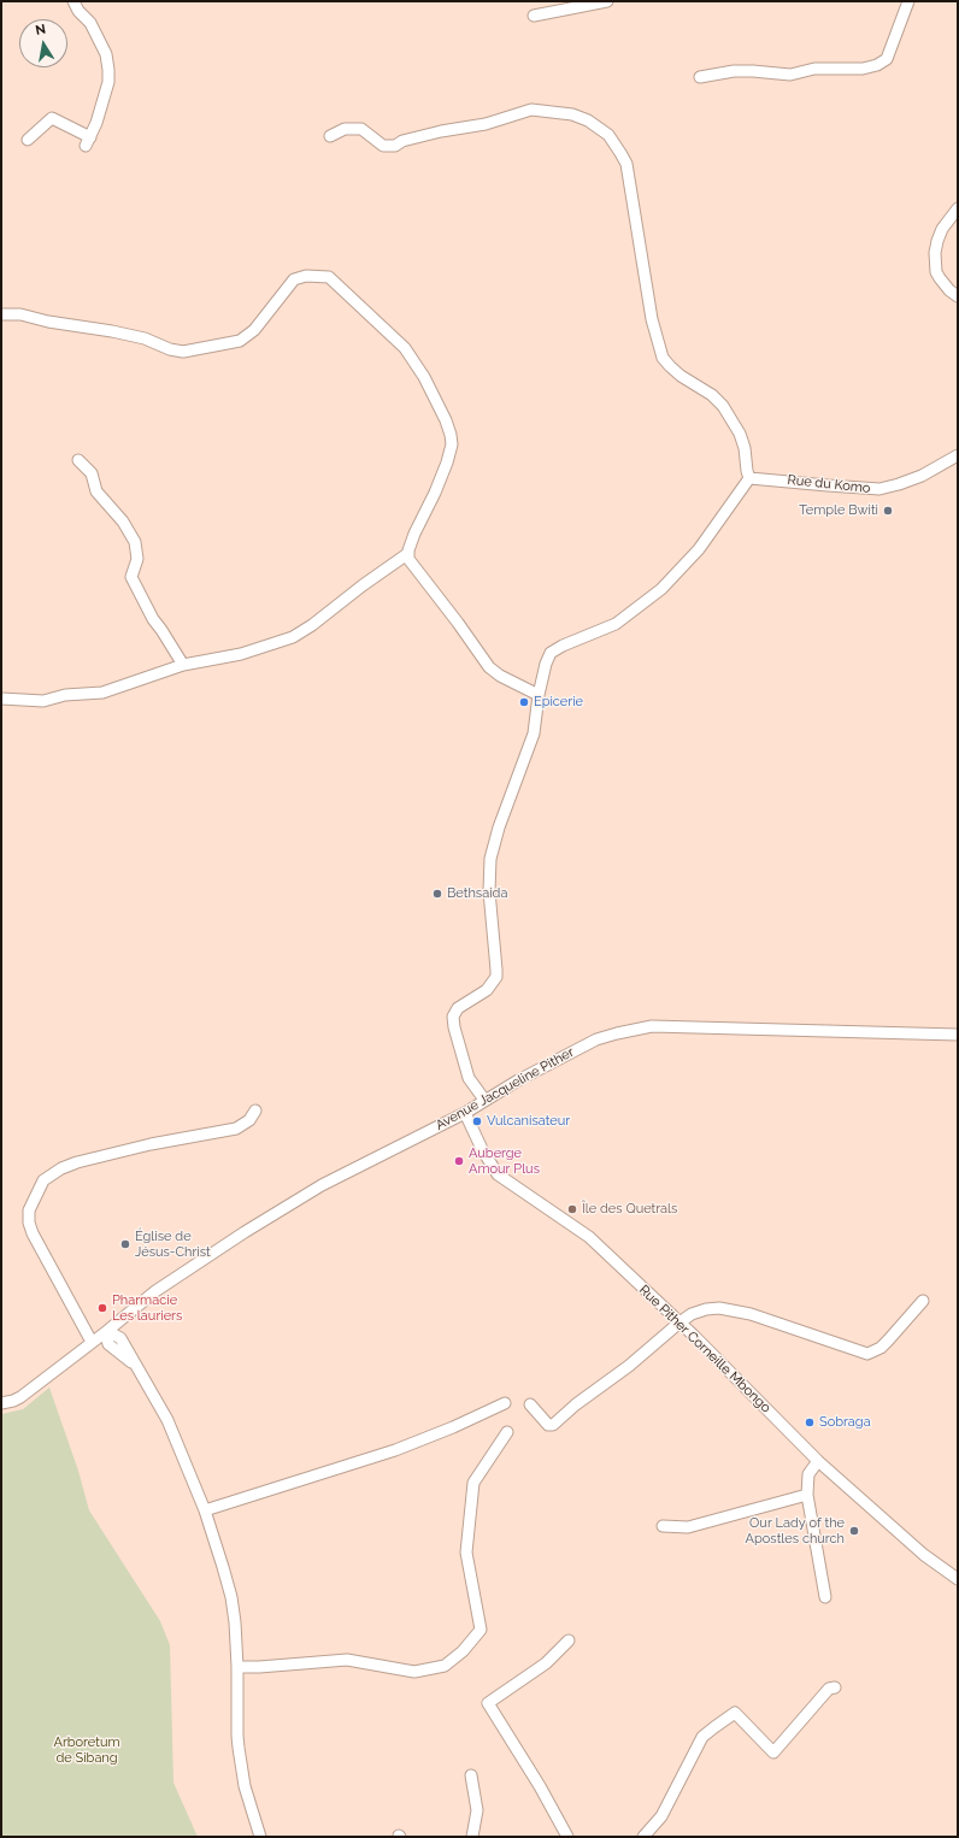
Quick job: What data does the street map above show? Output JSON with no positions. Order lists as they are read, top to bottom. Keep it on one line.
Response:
{"streets":{"street":["Rue du Komo","Avenue Jacqueline Pither","Rue Pither Corneille Mbongo"]},"crossings":[["Avenue Jacqueline Pither","Rue Pither Corneille Mbongo"]],"parks":["Arboretum de Sibang"],"places":["Temple Bwiti","Epicerie","Bethsaida","Vulcanisateur","Auberge Amour Plus","Île des Quetrals","Église de Jésus-Christ","Pharmacie Les lauriers","Sobraga","Our Lady of the Apostles church"],"north":"top"}
